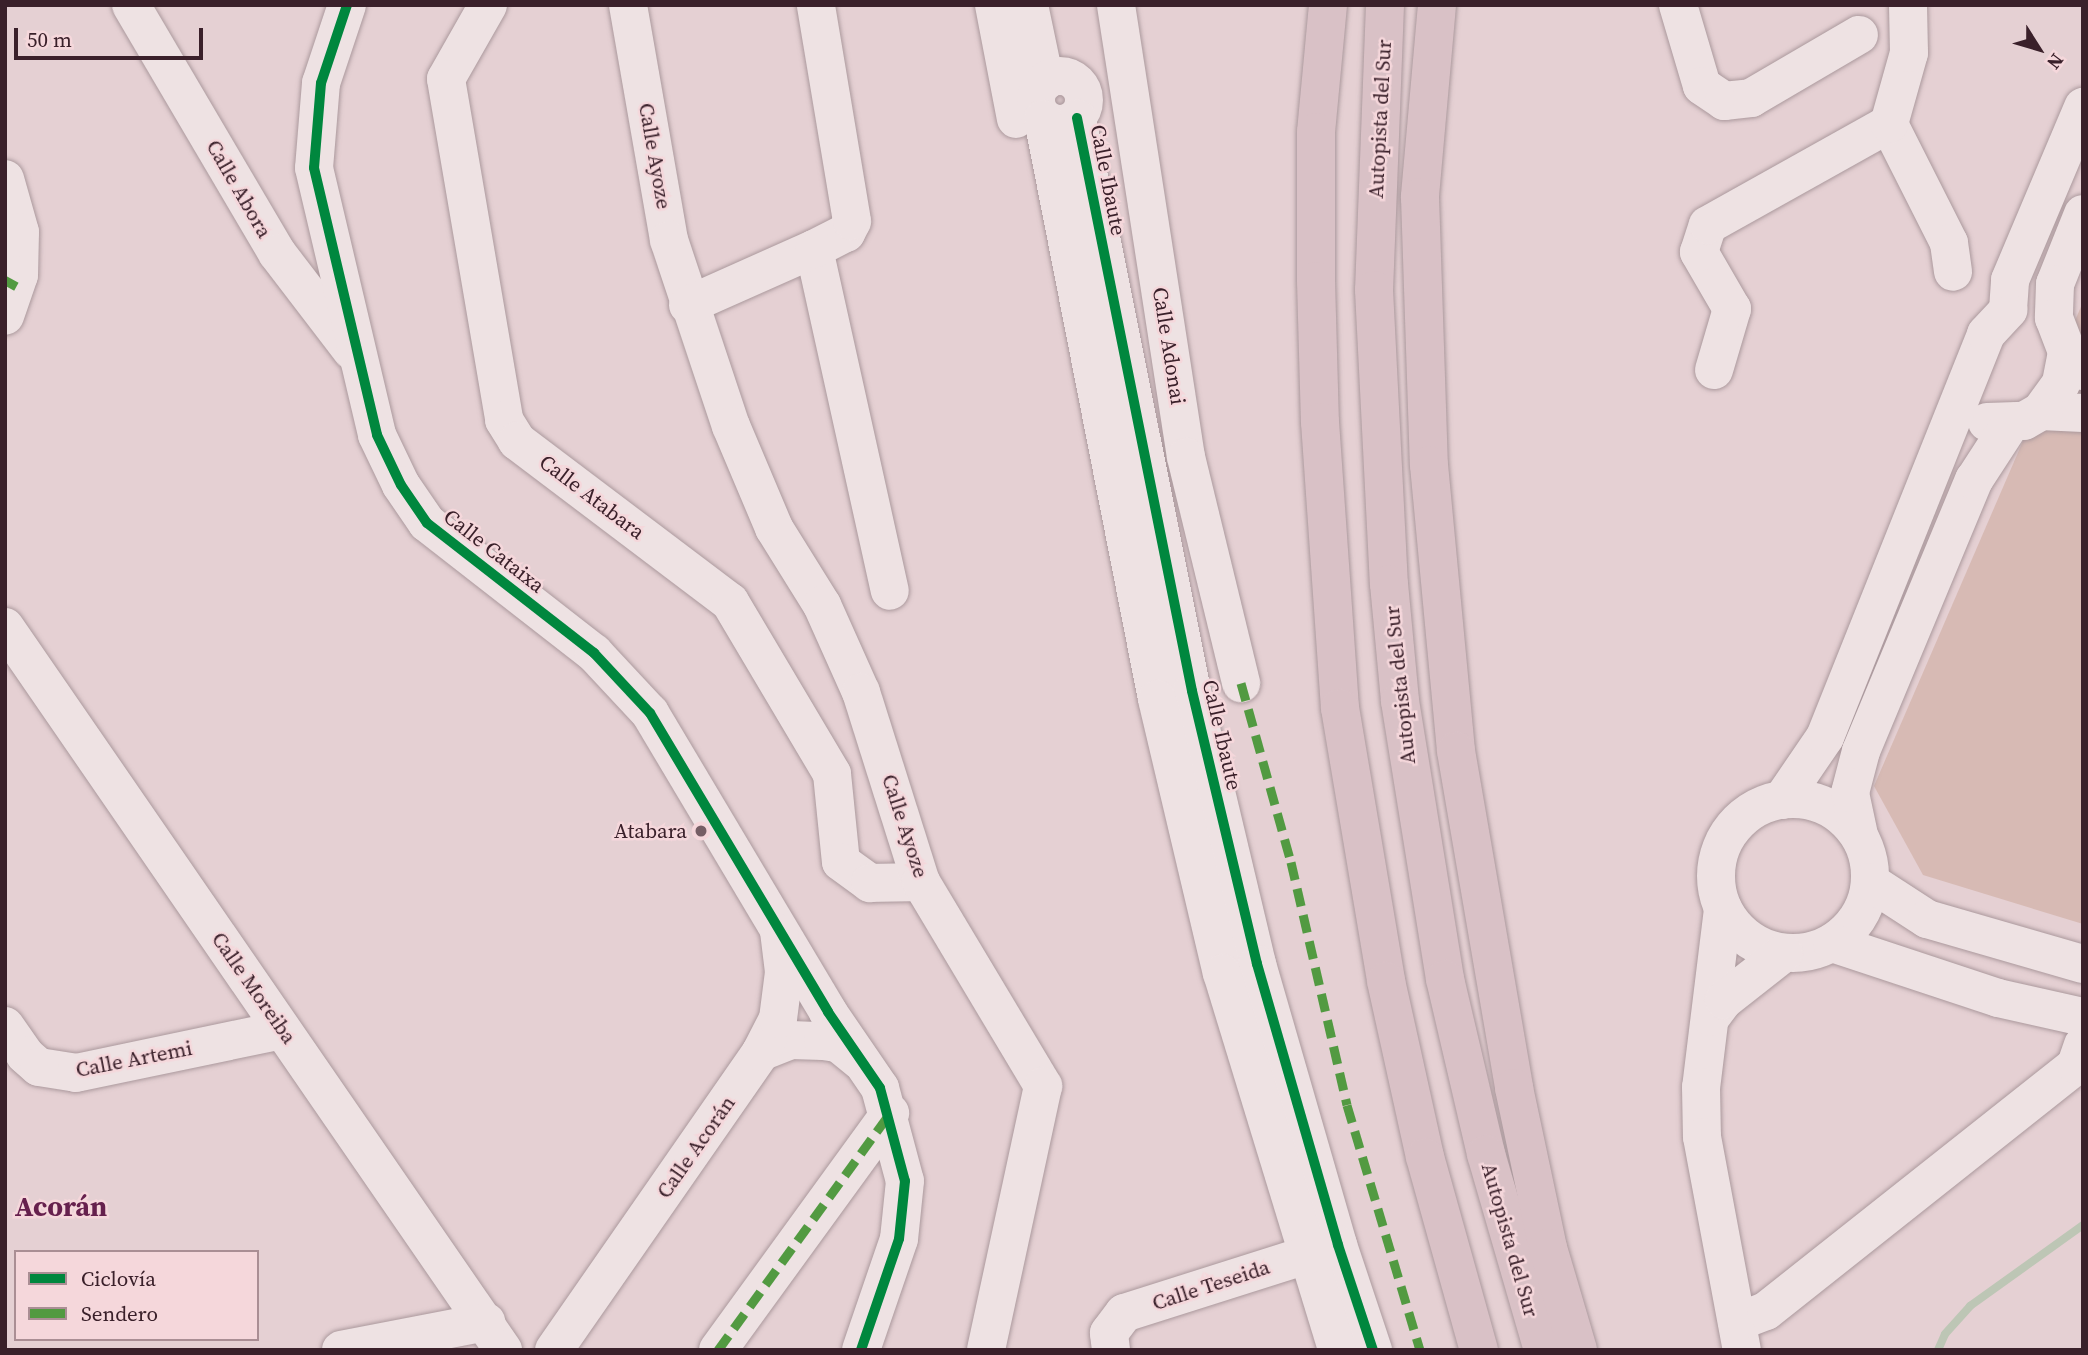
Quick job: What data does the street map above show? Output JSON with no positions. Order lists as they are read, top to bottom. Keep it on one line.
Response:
{"streets":{"highway":["Autopista del Sur"],"street":["Calle Ayoze","Calle Ibaute","Calle Abora","Calle Adonai","Calle Atabara","Calle Cataixa","Calle Moreiba","Calle Artemi","Calle Acorán","Calle Teseida"]},"crossings":[["Calle Ayoze","Calle Atabara"],["Calle Ibaute","Calle Teseida"],["Calle Abora","Calle Cataixa"],["Calle Cataixa","Calle Acorán"],["Calle Moreiba","Calle Artemi"]],"districts":["Acorán"],"places":["Atabara"],"legend":["Ciclovía","Sendero"],"scale_bar":"50 m","north":"bottom right"}
